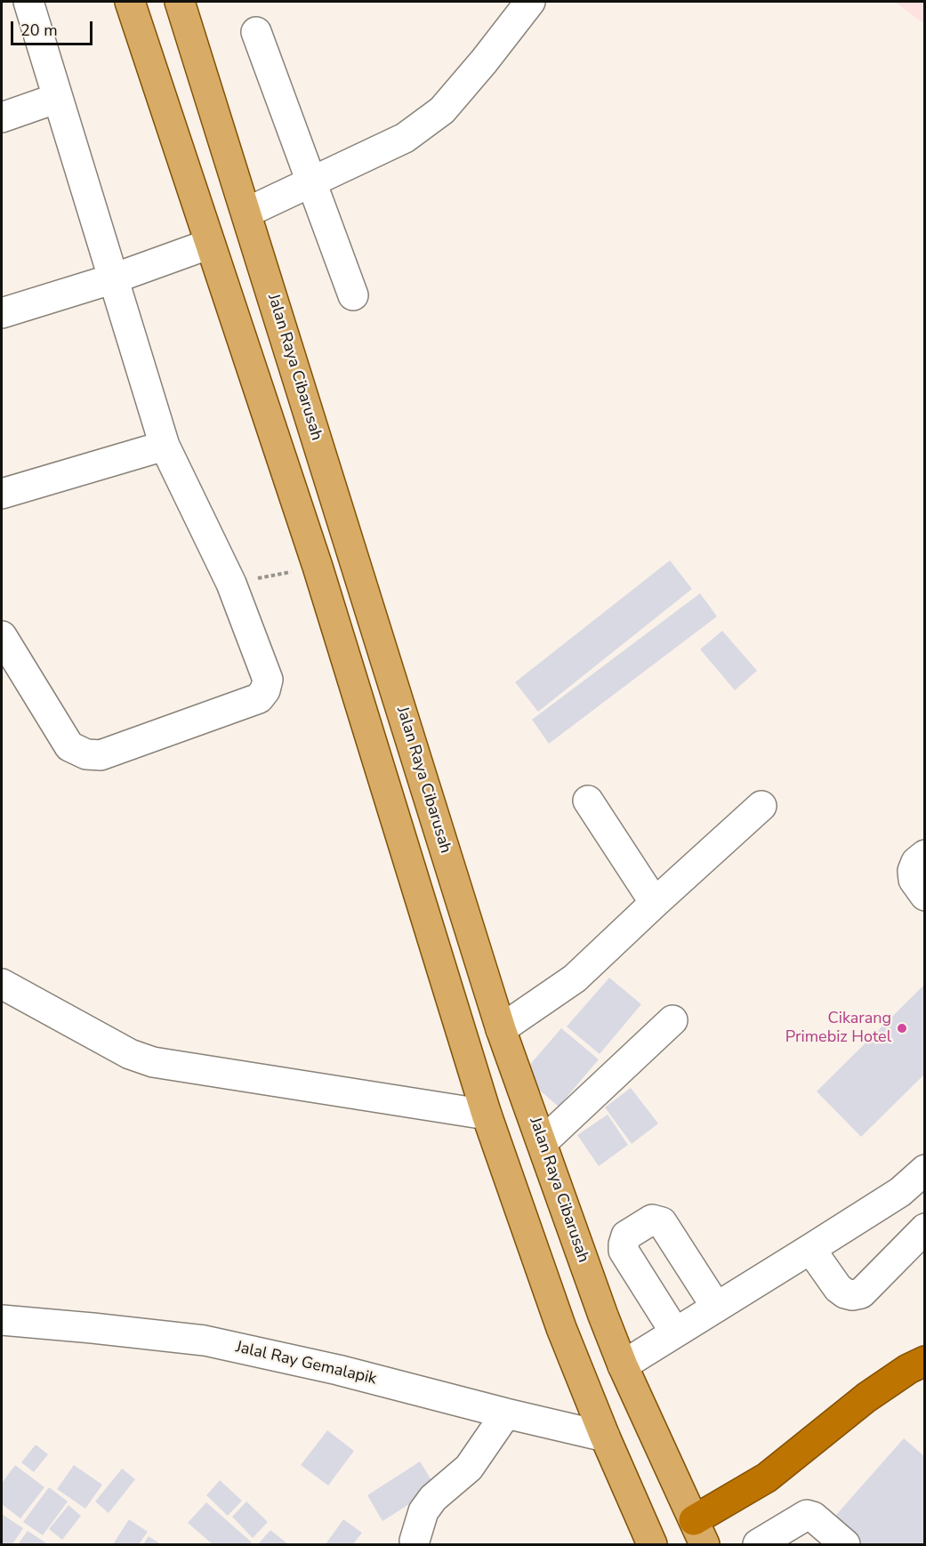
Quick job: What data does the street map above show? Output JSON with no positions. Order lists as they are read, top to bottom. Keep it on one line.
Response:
{"streets":{"main road":["Jalan Raya Cibarusah"],"street":["Jalal Ray Gemalapik"]},"places":["Cikarang Primebiz Hotel"],"scale_bar":"20 m"}
